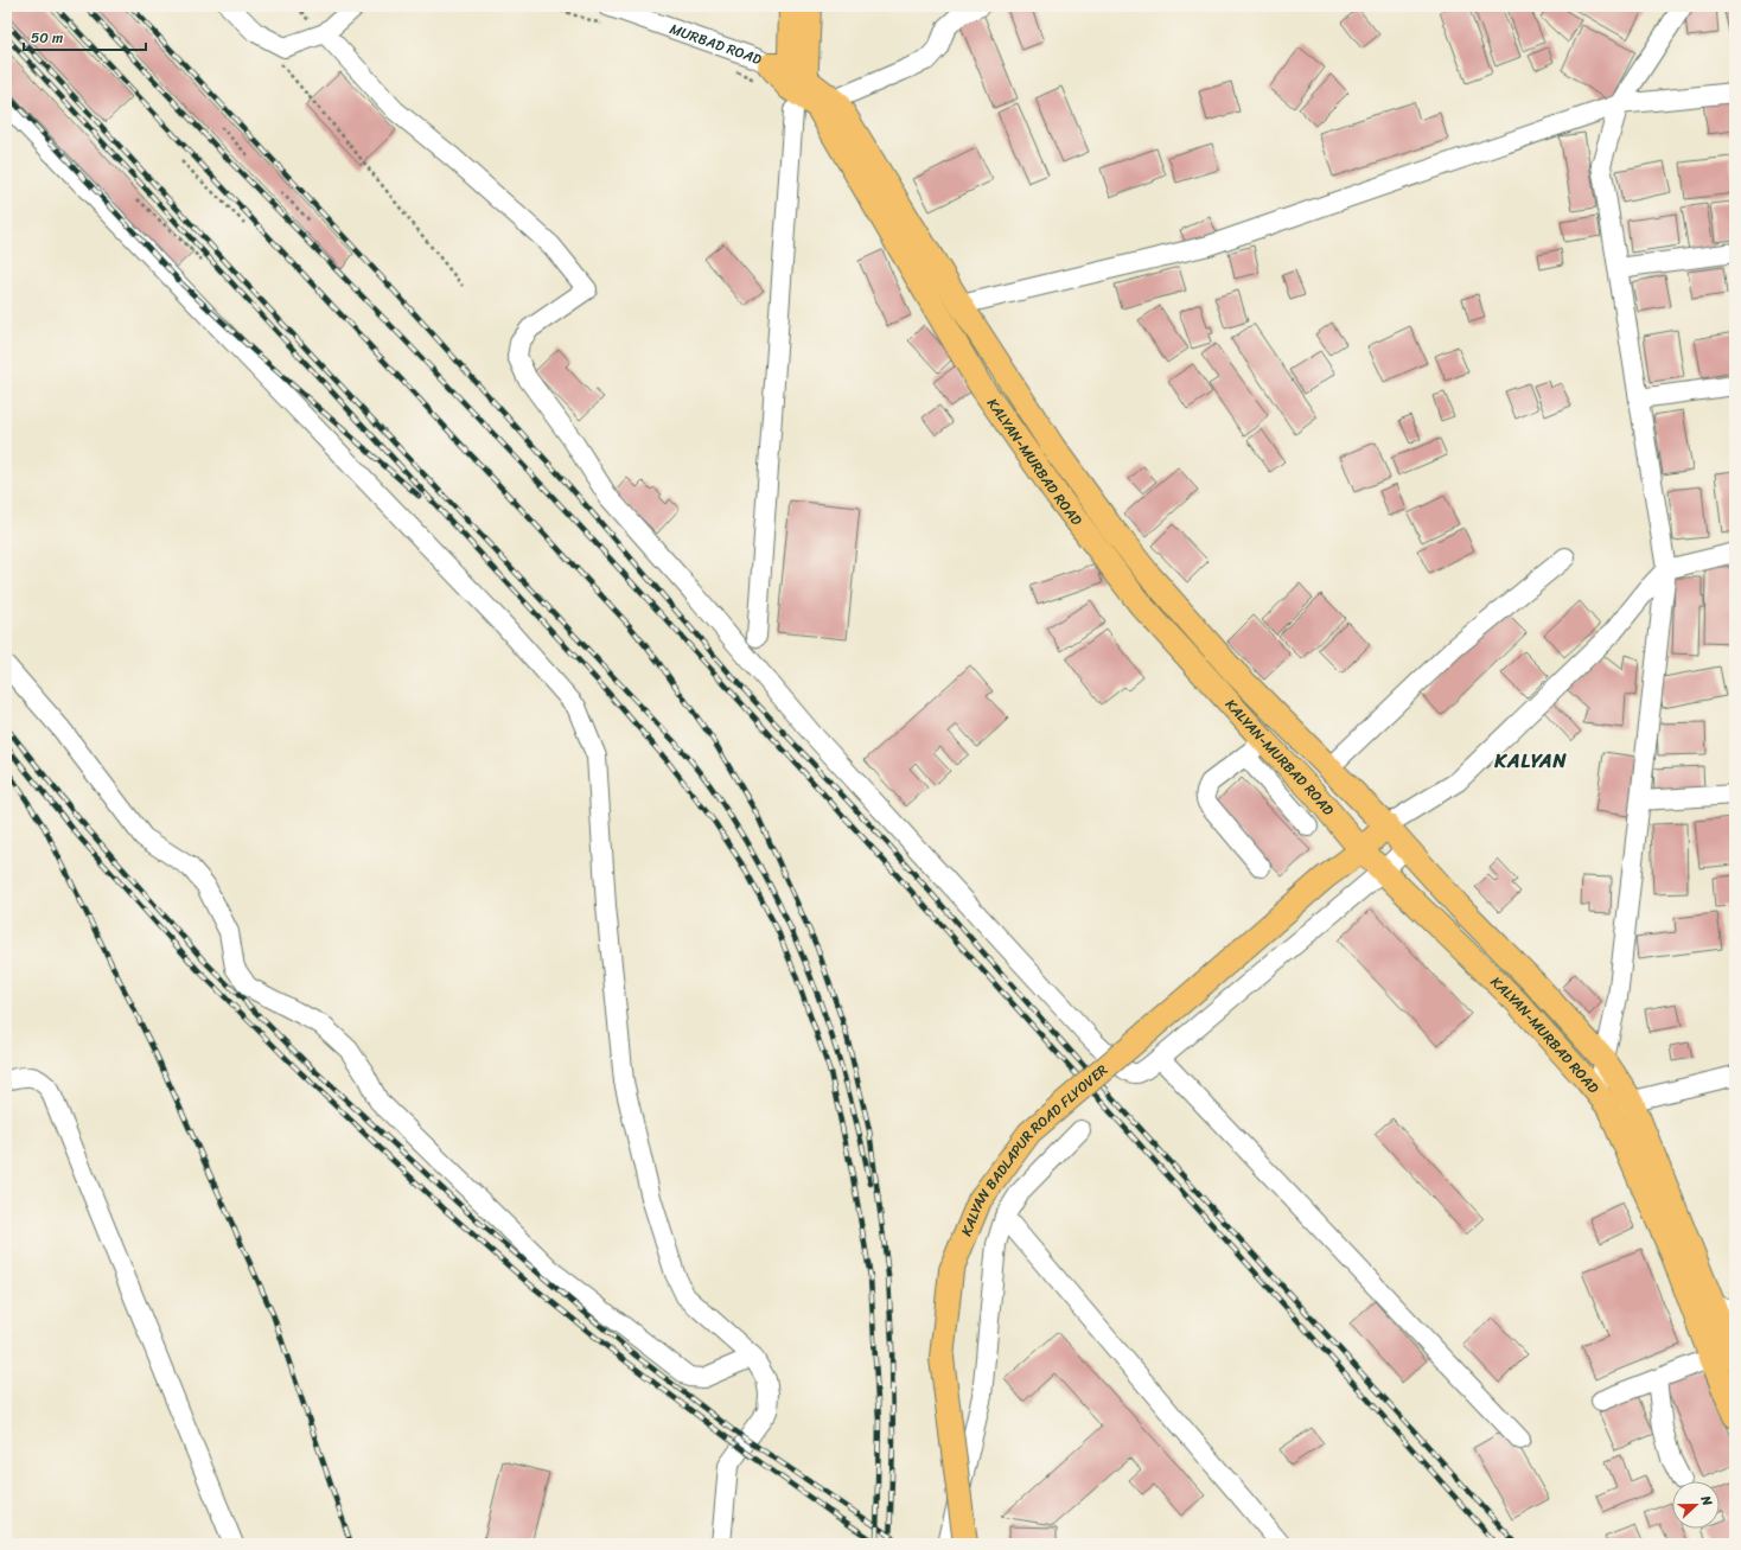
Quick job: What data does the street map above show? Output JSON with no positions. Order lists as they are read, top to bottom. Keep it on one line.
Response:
{"streets":{"main road":["KALYAN-MURBAD ROAD","KALYAN BADLAPUR ROAD FLYOVER"],"street":["MURBAD ROAD"]},"crossings":[["MURBAD ROAD","KALYAN-MURBAD ROAD"],["KALYAN-MURBAD ROAD","KALYAN BADLAPUR ROAD FLYOVER"]],"districts":["KALYAN"],"scale_bar":"50 m","north":"right"}
